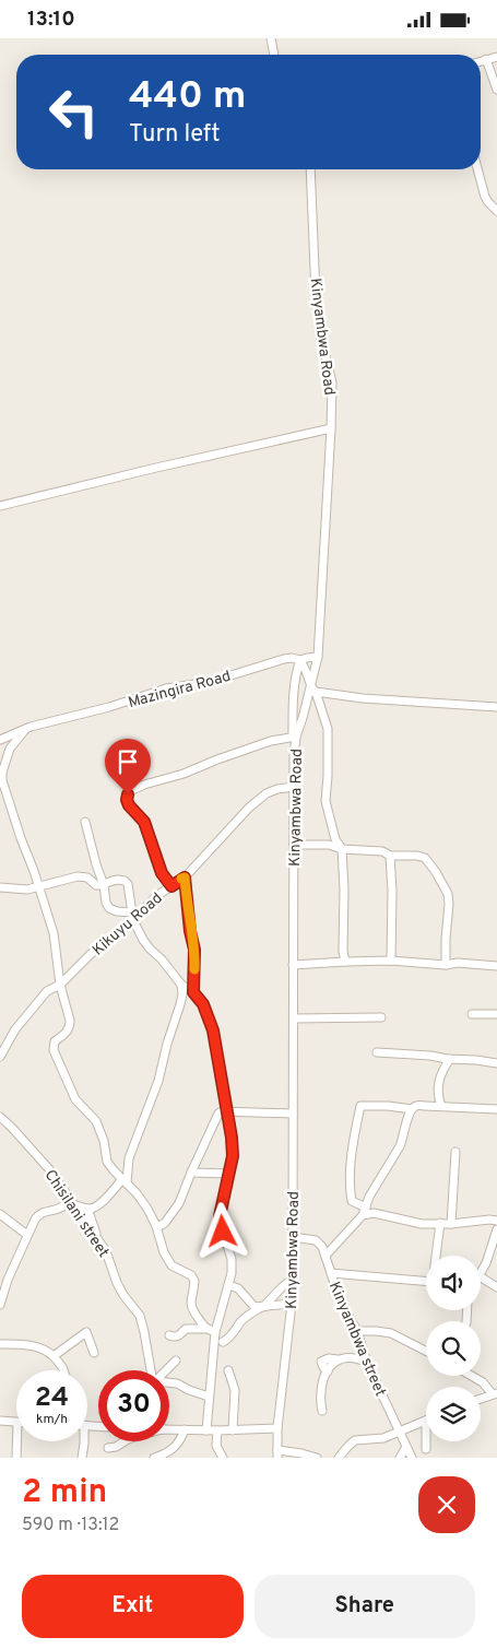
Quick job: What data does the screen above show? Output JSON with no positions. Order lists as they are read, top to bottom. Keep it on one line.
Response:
{"streets":{"street":["Kinyambwa Road","Mazingira Road","Kikuyu Road","Chisilani street","Kinyambwa street"]},"crossings":[["Kinyambwa Road","Mazingira Road"],["Kinyambwa Road","Kikuyu Road"]],"page":{"status":"13:10","turn":["440 m","Turn left"],"speed":"24 km/h","limit":"30","heading":["2 min","590 m · 13:12"],"buttons":["Exit","Share"]}}
